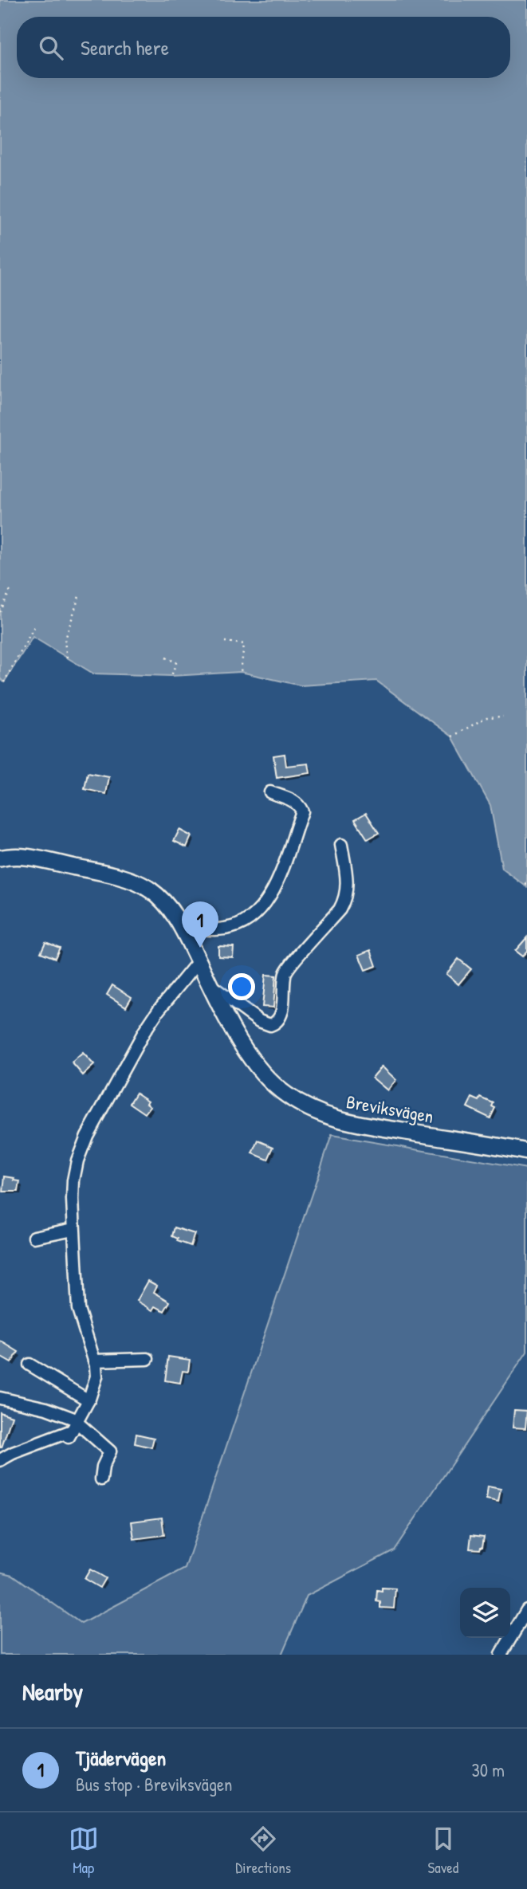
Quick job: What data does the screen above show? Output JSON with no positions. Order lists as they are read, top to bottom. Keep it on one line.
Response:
{"streets":{"main road":["Breviksvägen"]},"page":{"search":"Search here","pins":"1","heading":"Nearby","list":[{"mark":"1","name":"Tjädervägen","note":"Bus stop · Breviksvägen","value":"30 m"}],"nav":["Map","Directions","Saved"]}}
